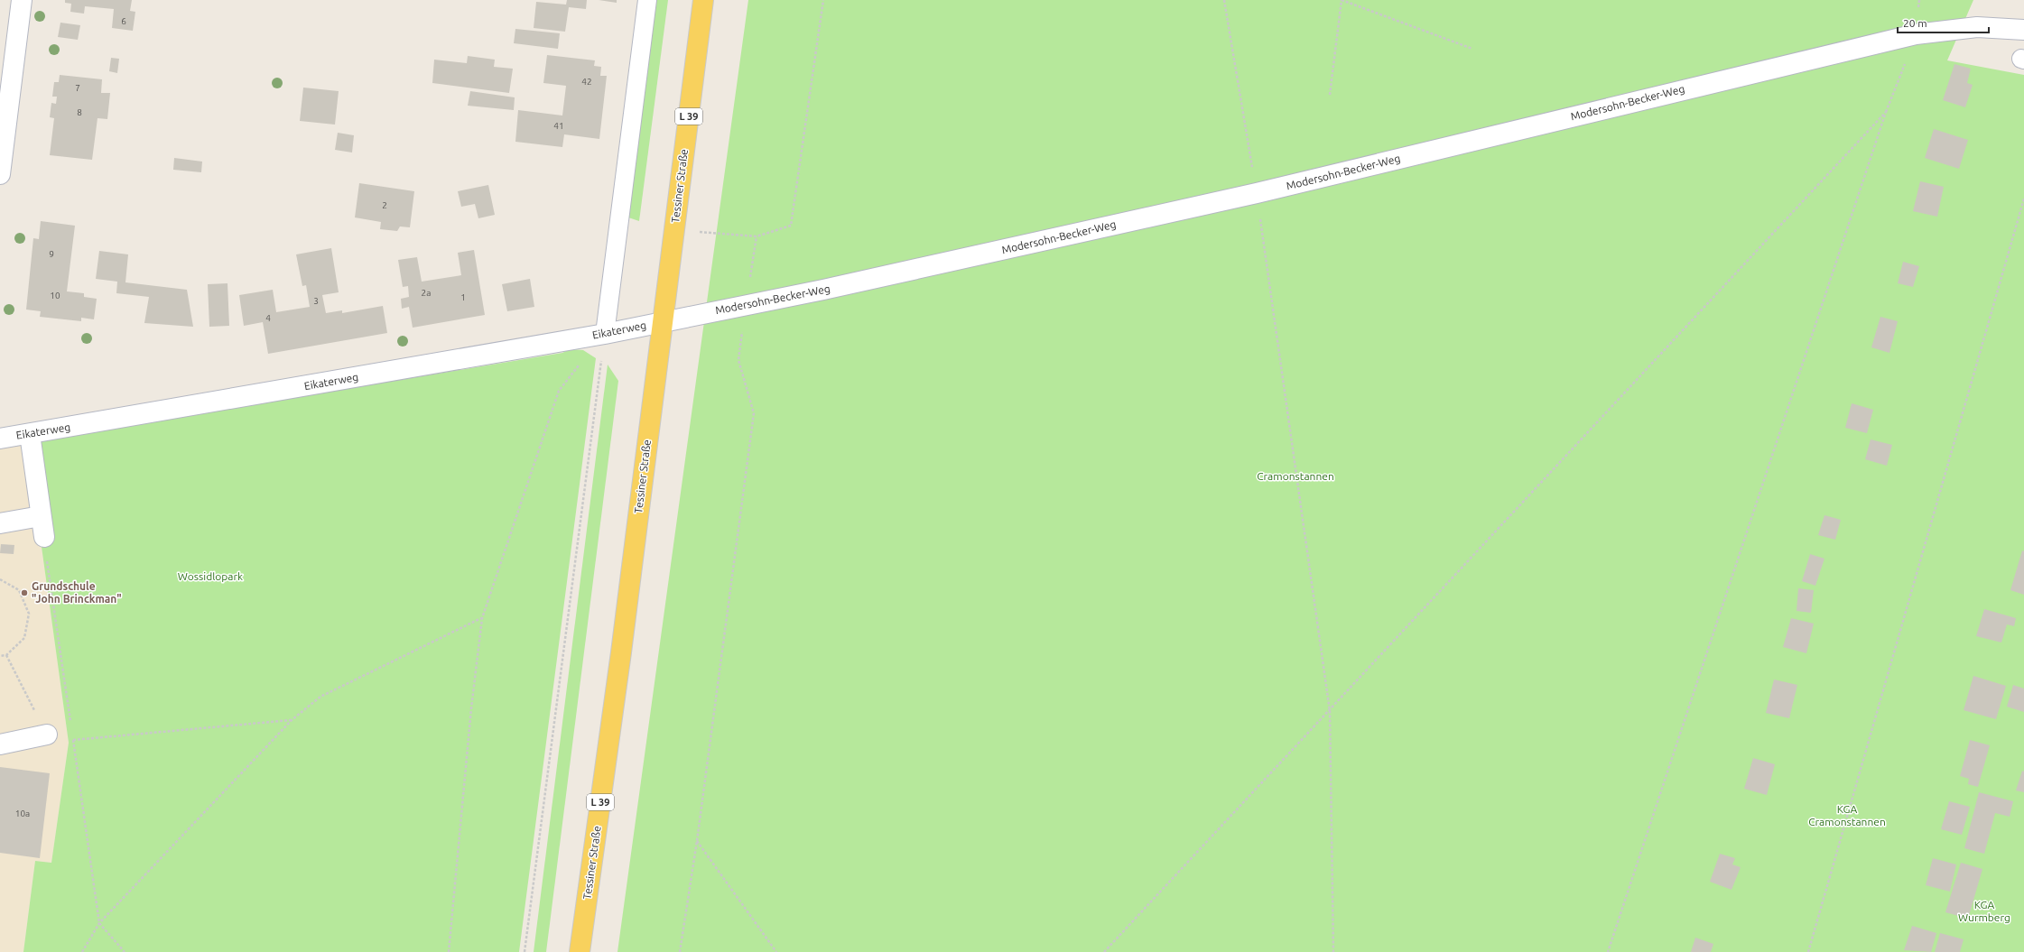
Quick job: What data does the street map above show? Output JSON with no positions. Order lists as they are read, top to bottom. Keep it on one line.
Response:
{"streets":{"main road":["L 39","Tessiner Straße"],"street":["Modersohn-Becker-Weg","Eikaterweg"]},"crossings":[["Modersohn-Becker-Weg","Tessiner Straße"],["Modersohn-Becker-Weg","Eikaterweg"],["Tessiner Straße","Eikaterweg"]],"parks":["Cramonstannen","Wossidlopark","KGA Cramonstannen","KGA Wurmberg"],"places":["Grundschule \"John Brinckman\""],"house_numbers":["6","42","7","8","41","2","9","2a","10","1","3","4","10a"],"scale_bar":"20 m"}
